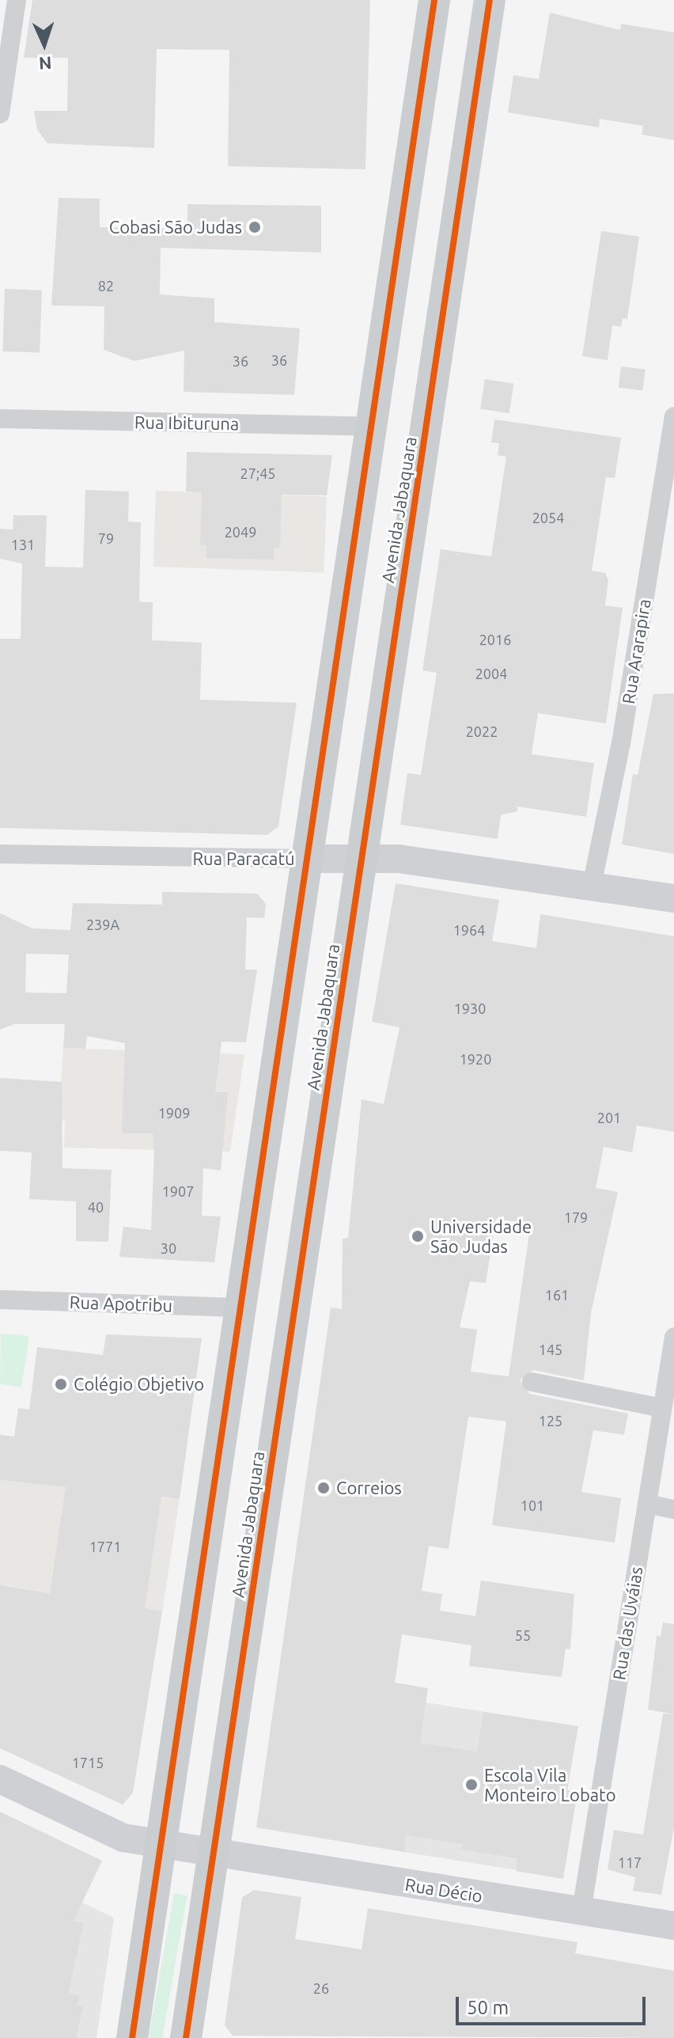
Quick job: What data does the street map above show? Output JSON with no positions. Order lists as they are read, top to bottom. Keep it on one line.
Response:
{"streets":{"main road":["Avenida Jabaquara"],"street":["Rua Ibituruna","Rua Ararapira","Rua Paracatú","Rua Apotribu","Rua das Uváias","Rua Décio"]},"crossings":[["Avenida Jabaquara","Rua Paracatú"],["Avenida Jabaquara","Rua Décio"],["Rua Ararapira","Rua Paracatú"],["Rua das Uváias","Rua Décio"]],"places":["Cobasi São Judas","Universidade São Judas","Colégio Objetivo","Correios","Escola Vila Monteiro Lobato"],"house_numbers":["82","36","36","27;45","2054","2049","79","131","2016","2004","2022","239A","1964","1930","1920","1909","201","1907","40","179","30","161","145","125","101","1771","55","1715","117","26"],"scale_bar":"50 m","north":"bottom"}
